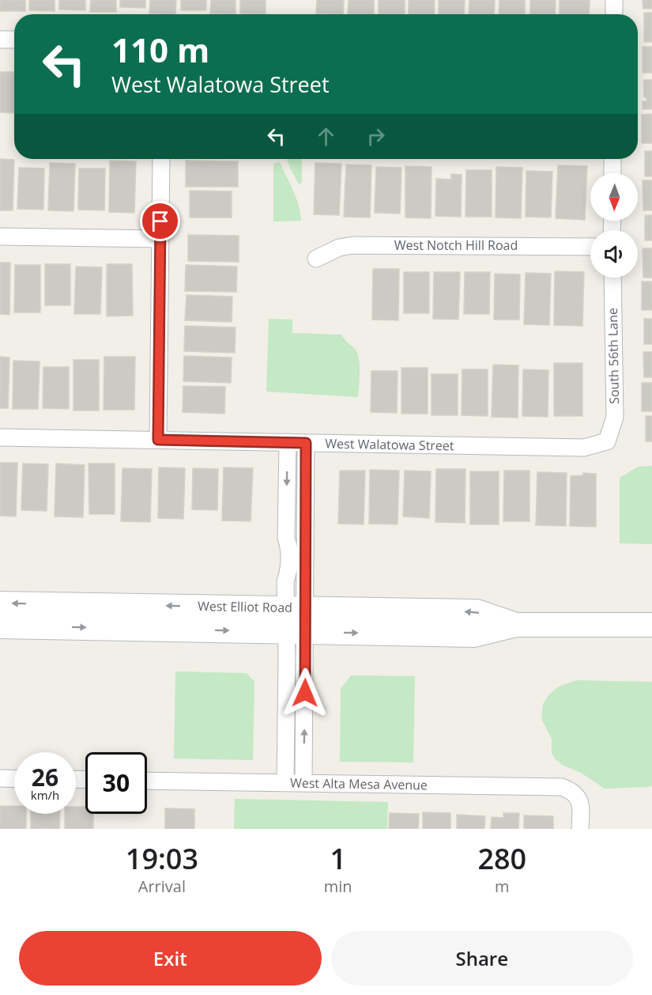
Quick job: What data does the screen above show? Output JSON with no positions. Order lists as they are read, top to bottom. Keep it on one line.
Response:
{"streets":{"main road":["West Elliot Road"],"street":["West Notch Hill Road","South 56th Lane","West Walatowa Street","West Alta Mesa Avenue"]},"crossings":[["South 56th Lane","West Walatowa Street"]],"north":"bottom","page":{"turn":["110 m","West Walatowa Street"],"speed":"26 km/h","limit":"30","eta":["19:03","Arrival","1","min","280","m"],"buttons":["Exit","Share"]}}
